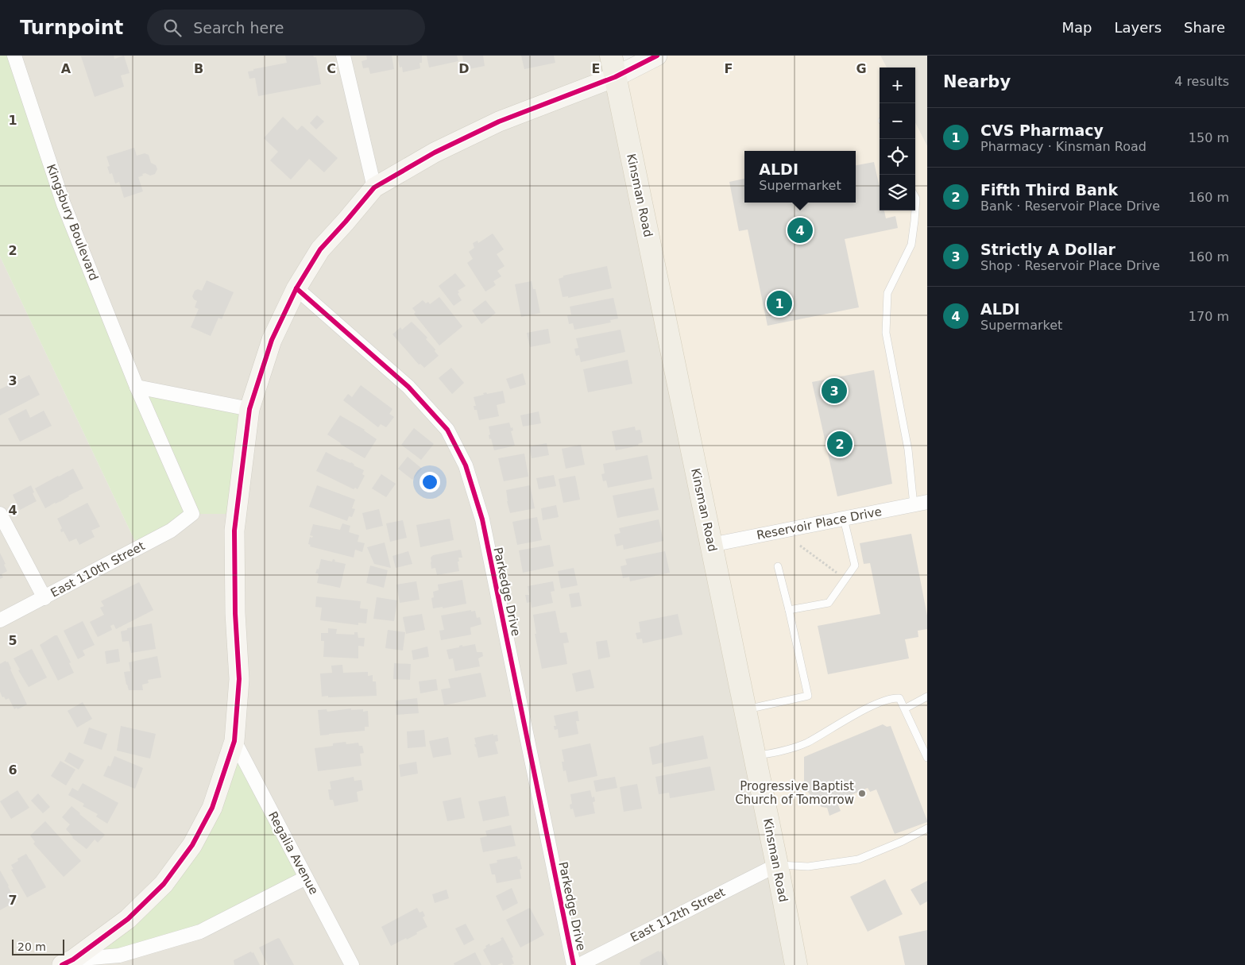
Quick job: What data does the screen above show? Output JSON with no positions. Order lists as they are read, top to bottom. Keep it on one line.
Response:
{"streets":{"main road":["Kinsman Road"],"street":["Kingsbury Boulevard","Reservoir Place Drive","East 110th Street","Parkedge Drive","Regalia Avenue","East 112th Street"]},"crossings":[["Kinsman Road","Reservoir Place Drive"],["Kinsman Road","East 112th Street"],["Kingsbury Boulevard","East 110th Street"]],"places":["Progressive Baptist Church of Tomorrow"],"scale_bar":"20 m","page":{"header":"Turnpoint","search":"Search here","nav":["Map","Layers","Share"],"heading":["Nearby","4 results"],"map_buttons":["+","−"],"list":[{"mark":"1","name":"CVS Pharmacy","note":"Pharmacy · Kinsman Road","value":"150 m"},{"mark":"2","name":"Fifth Third Bank","note":"Bank · Reservoir Place Drive","value":"160 m"},{"mark":"3","name":"Strictly A Dollar","note":"Shop · Reservoir Place Drive","value":"160 m"},{"mark":"4","name":"ALDI","note":"Supermarket","value":"170 m"}],"popup":["ALDI","Supermarket"],"pins":["4","1","3","2"],"scale":"20 m"},"grid":{"columns":["A","B","C","D","E","F","G"],"rows":["1","2","3","4","5","6","7"]}}
